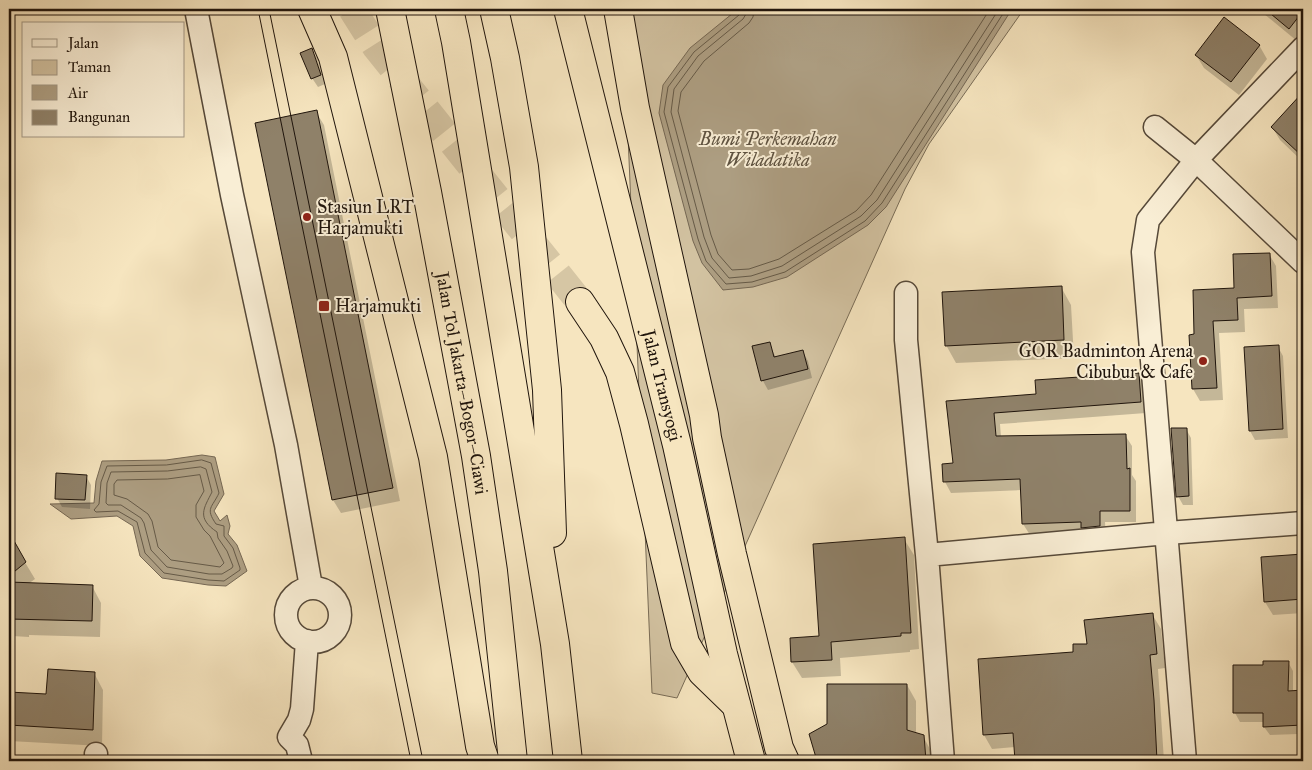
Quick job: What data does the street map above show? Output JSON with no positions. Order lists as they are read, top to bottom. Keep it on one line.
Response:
{"streets":{"highway":["Jalan Tol Jakarta–Bogor–Ciawi","Jalan Transyogi"]},"parks":["Bumi Perkemahan Wiladatika"],"places":{"other":["Stasiun LRT Harjamukti","GOR Badminton Arena Cibubur & Cafe"],"transit":["Harjamukti"]},"legend":["Jalan","Taman","Air","Bangunan"]}
